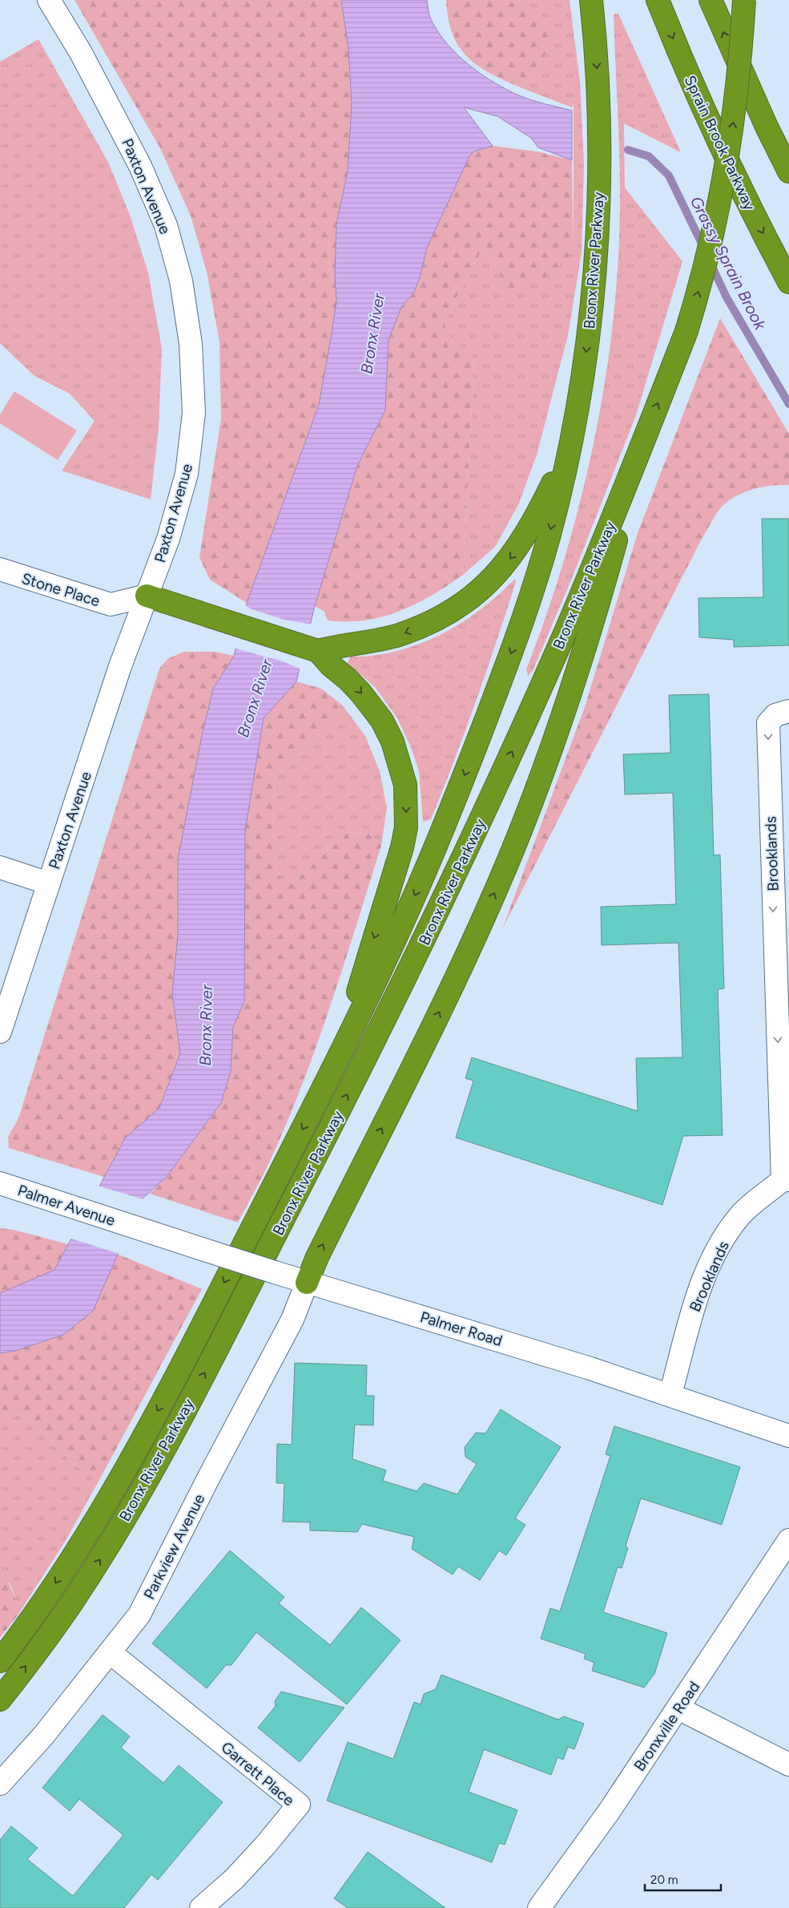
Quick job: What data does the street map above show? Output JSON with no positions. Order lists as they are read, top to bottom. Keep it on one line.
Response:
{"streets":{"highway":["Sprain Brook Parkway","Bronx River Parkway"],"street":["Paxton Avenue","Stone Place","Brooklands","Palmer Avenue","Palmer Road","Parkview Avenue","Bronxville Road","Garrett Place"]},"crossings":[["Paxton Avenue","Stone Place"],["Brooklands","Palmer Road"],["Palmer Avenue","Palmer Road"],["Palmer Road","Parkview Avenue"],["Parkview Avenue","Garrett Place"]],"one_way":["Brooklands"],"water":["Grassy Sprain Brook","Bronx River"],"scale_bar":"20 m"}
